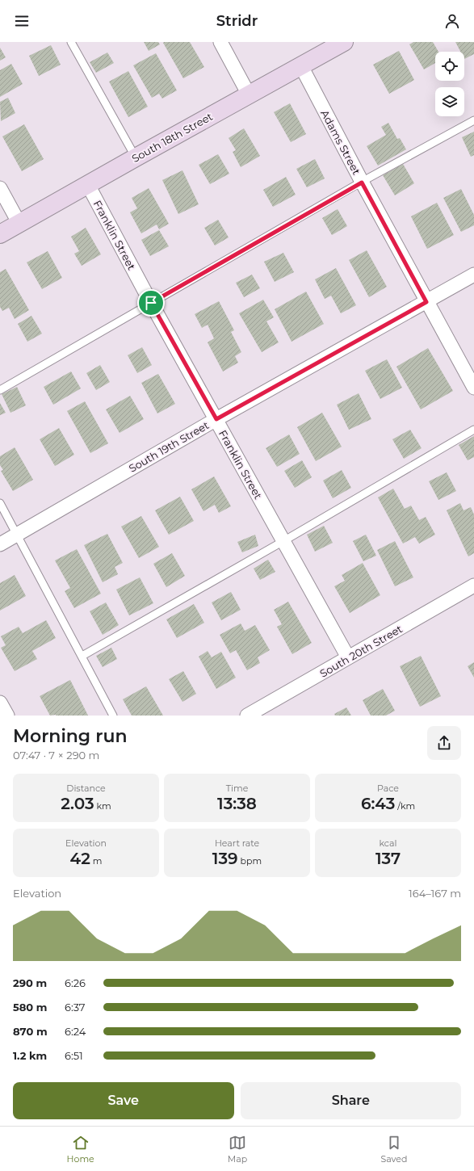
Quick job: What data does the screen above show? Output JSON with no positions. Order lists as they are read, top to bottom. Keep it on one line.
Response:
{"streets":{"main road":["South 18th Street"],"street":["Adams Street","Franklin Street","South 19th Street","South 20th Street"]},"crossings":[["South 18th Street","Adams Street"],["South 18th Street","Franklin Street"],["Adams Street","South 19th Street"],["Franklin Street","South 19th Street"],["Franklin Street","South 20th Street"]],"page":{"header":"Stridr","heading":["Morning run","07:47 · 7 × 290 m"],"stats":[["Distance","2.03 km"],["Time","13:38"],["Pace","6:43 /km"],["Elevation","42 m"],["Heart rate","139 bpm"],["kcal","137"]],"chart":["Elevation","164–167 m"],"list":[{"name":"290 m","note":"6:26"},{"name":"580 m","note":"6:37"},{"name":"870 m","note":"6:24"},{"name":"1.2 km","note":"6:51"}],"buttons":["Save","Share"],"tabs":["Home","Map","Saved"]}}
